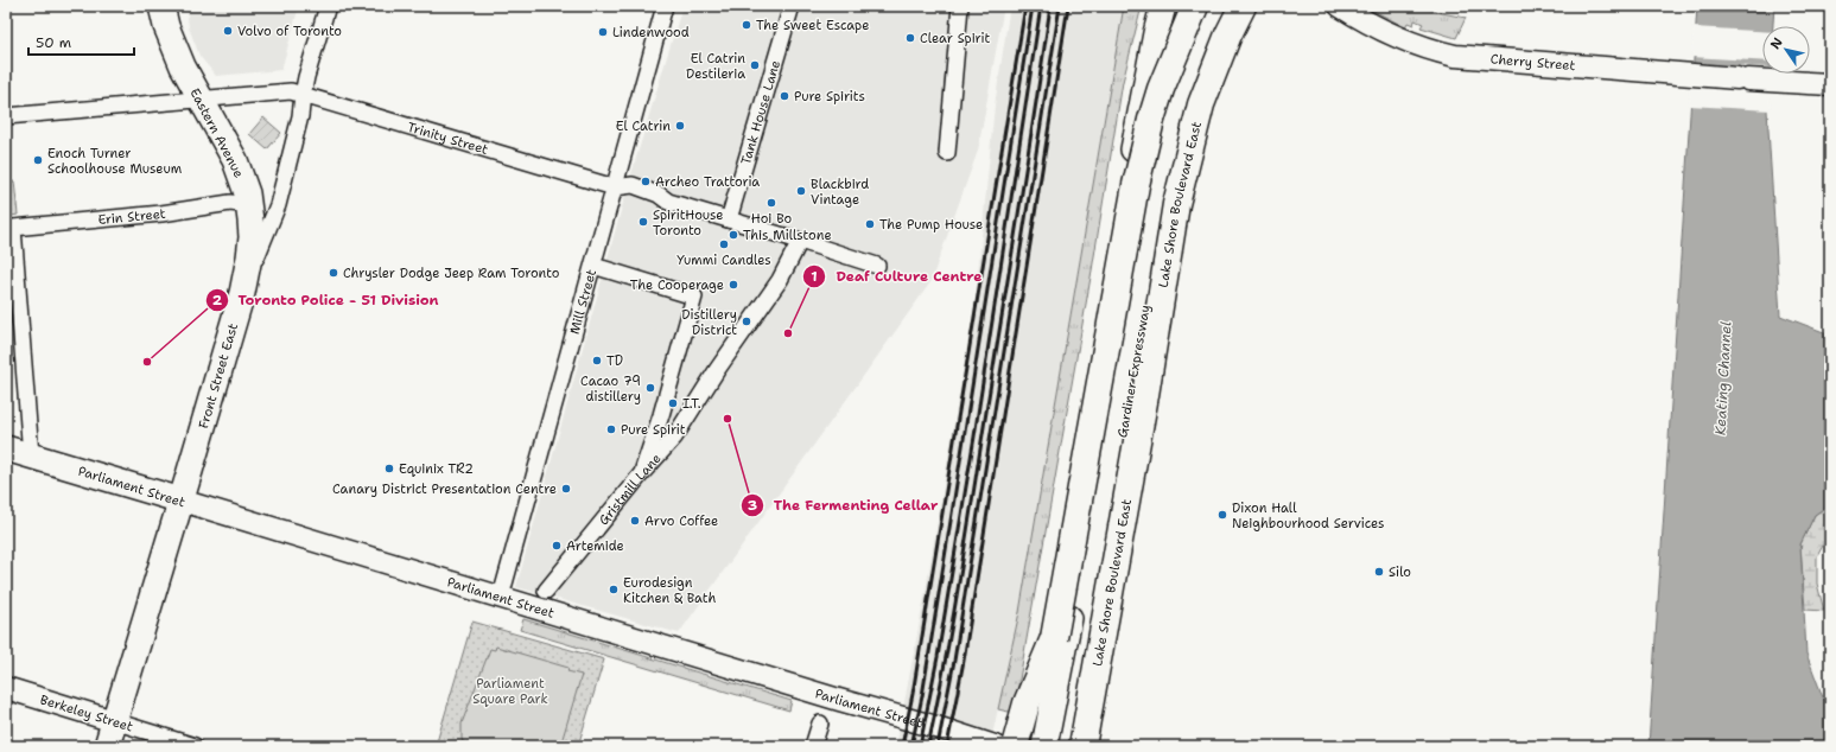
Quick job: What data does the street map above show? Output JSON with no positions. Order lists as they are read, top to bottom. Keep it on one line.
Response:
{"streets":{"highway":["Lake Shore Boulevard East","Gardiner Expressway"],"main road":["Cherry Street","Eastern Avenue","Front Street East","Parliament Street","Berkeley Street"],"street":["Tank House Lane","Trinity Street","Erin Street","Mill Street","Gristmill Lane"]},"crossings":[["Tank House Lane","Trinity Street"],["Eastern Avenue","Trinity Street"],["Eastern Avenue","Erin Street"],["Eastern Avenue","Front Street East"],["Trinity Street","Mill Street"],["Trinity Street","Front Street East"],["Trinity Street","Gristmill Lane"],["Erin Street","Parliament Street"],["Mill Street","Parliament Street"],["Front Street East","Parliament Street"],["Front Street East","Berkeley Street"]],"water":["Keating Channel"],"parks":["Parliament Square Park"],"places":["The Sweet Escape","Volvo of Toronto","Lindenwood","Clear Spirit","El Catrin Destileria","Pure Spirits","El Catrin","Enoch Turner Schoolhouse Museum","Archeo Trattoria","Blackbird Vintage","Hoi Bo","SpiritHouse Toronto","The Pump House","This Millstone","Yummi Candles","Chrysler Dodge Jeep Ram Toronto","The Cooperage","Distillery District","Deaf Culture Centre","TD","Toronto Police - 51 Division","Cacao 79 distillery","I.T.","The Fermenting Cellar","Pure Spirit","Equinix TR2","Canary District Presentation Centre","Dixon Hall Neighbourhood Services","Arvo Coffee","Artemide","Silo","Eurodesign Kitchen & Bath"],"scale_bar":"50 m","north":"top left"}
